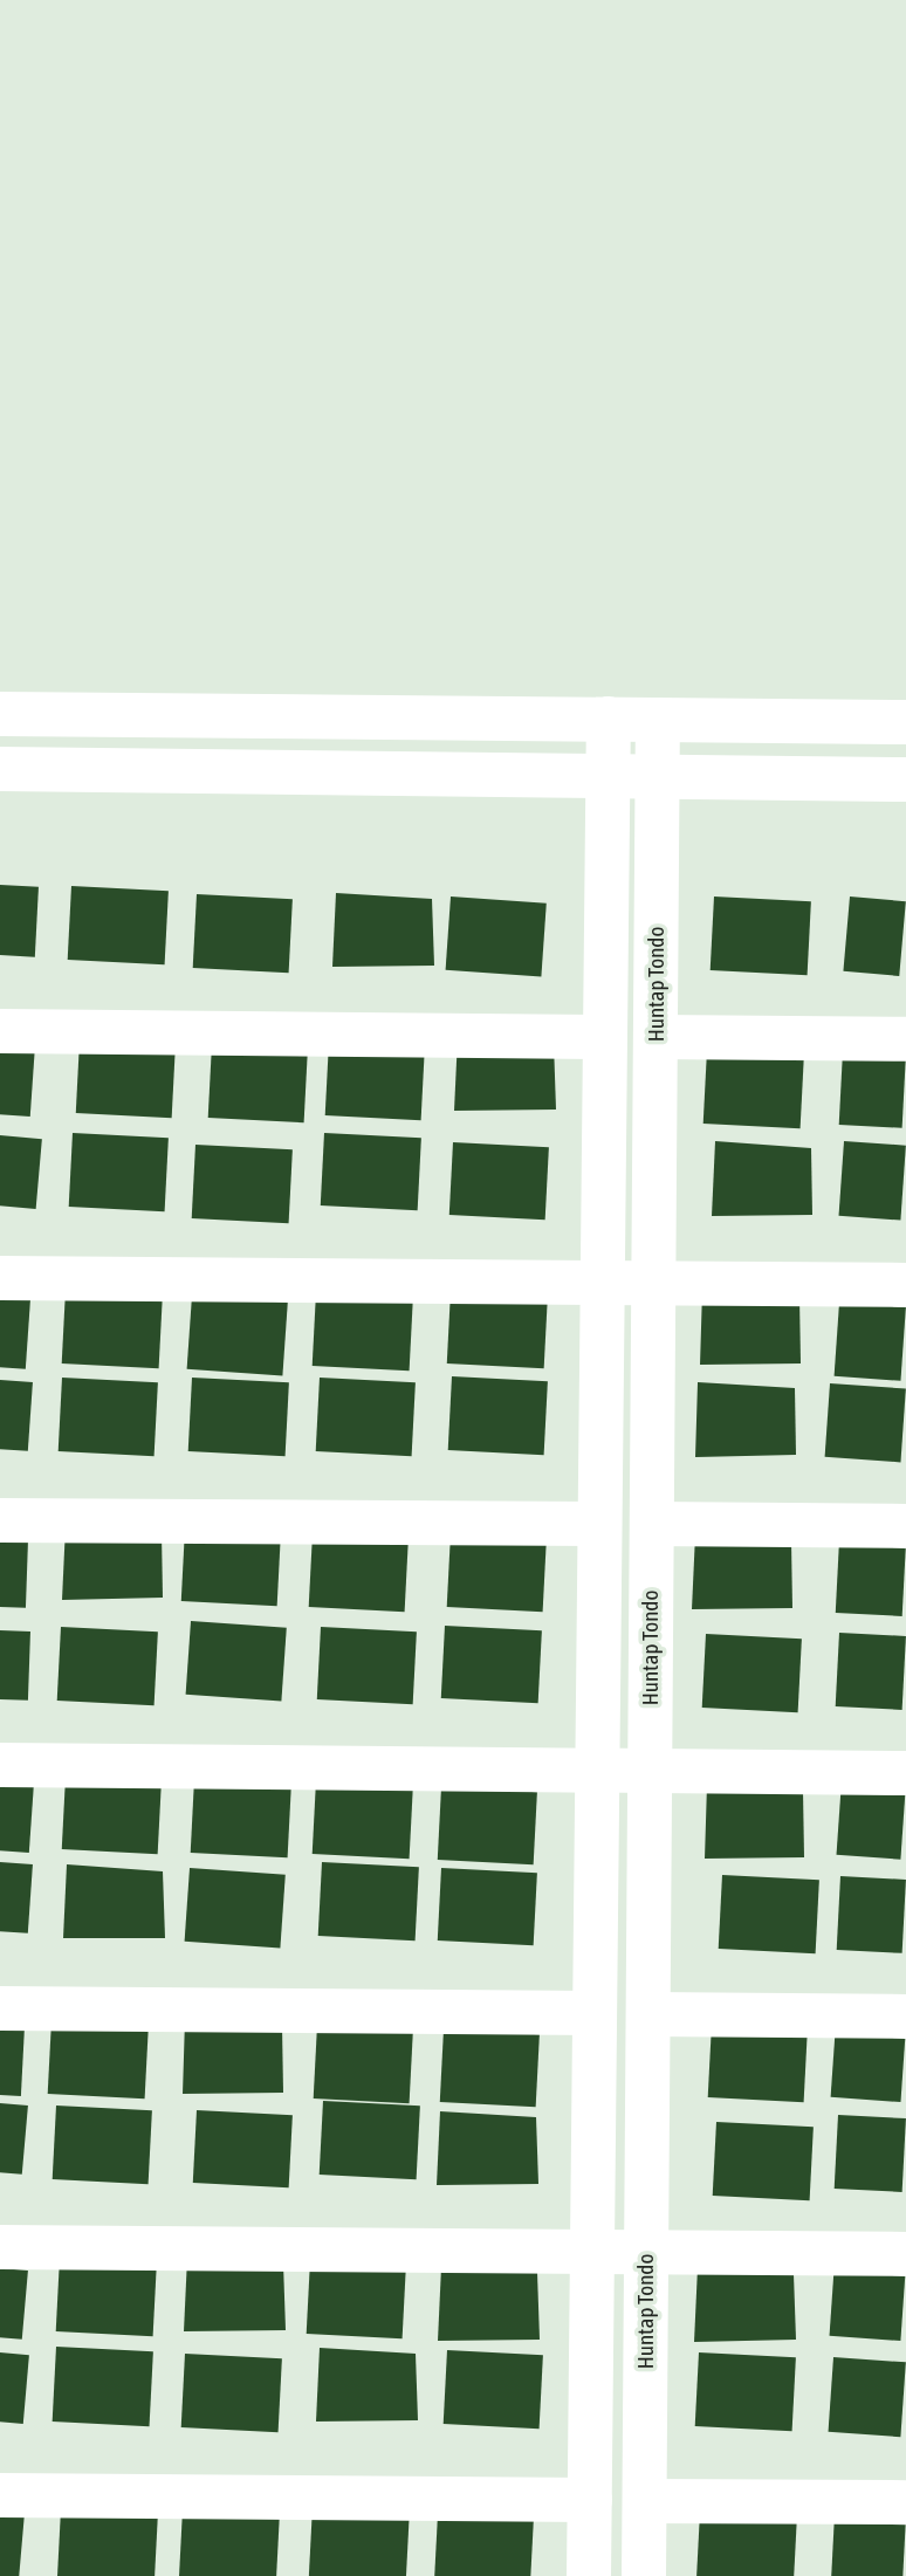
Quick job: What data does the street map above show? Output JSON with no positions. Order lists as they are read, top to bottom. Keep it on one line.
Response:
{"streets":{"street":["Huntap Tondo"]}}
